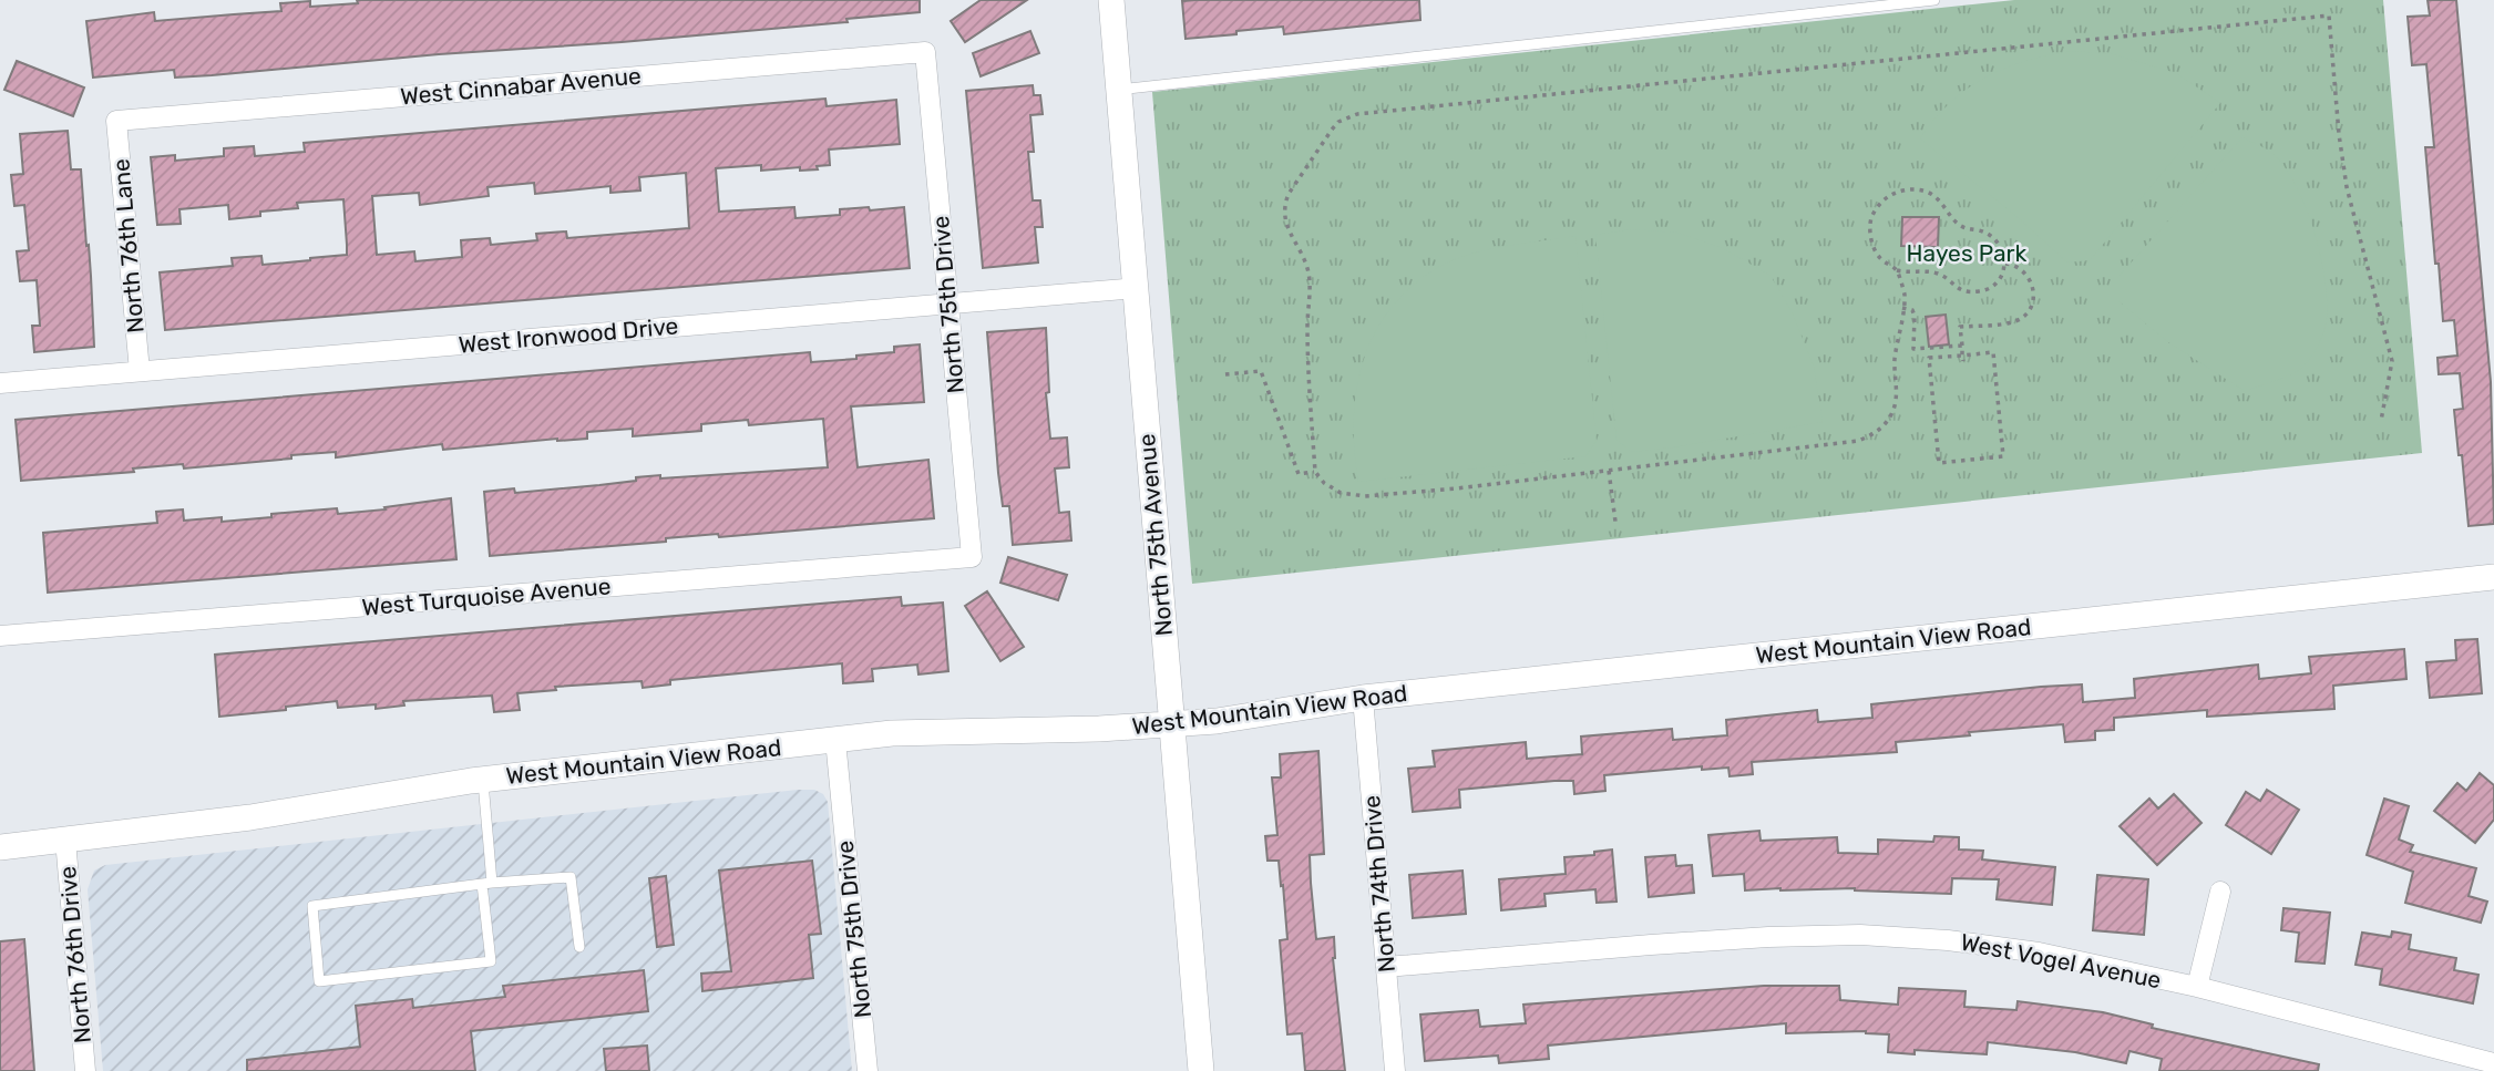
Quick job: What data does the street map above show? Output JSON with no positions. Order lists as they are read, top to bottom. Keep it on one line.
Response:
{"streets":{"street":["West Cinnabar Avenue","North 76th Lane","North 75th Drive","West Ironwood Drive","North 75th Avenue","West Turquoise Avenue","West Mountain View Road","North 74th Drive","North 76th Drive","West Vogel Avenue"]},"crossings":[["West Cinnabar Avenue","North 76th Lane"],["West Cinnabar Avenue","North 75th Drive"],["North 76th Lane","West Ironwood Drive"],["North 75th Drive","West Ironwood Drive"],["North 75th Drive","West Turquoise Avenue"],["North 75th Drive","West Mountain View Road"],["West Ironwood Drive","North 75th Avenue"],["North 75th Avenue","West Mountain View Road"],["West Mountain View Road","North 74th Drive"],["West Mountain View Road","North 76th Drive"],["North 74th Drive","West Vogel Avenue"]],"parks":["Hayes Park"]}
